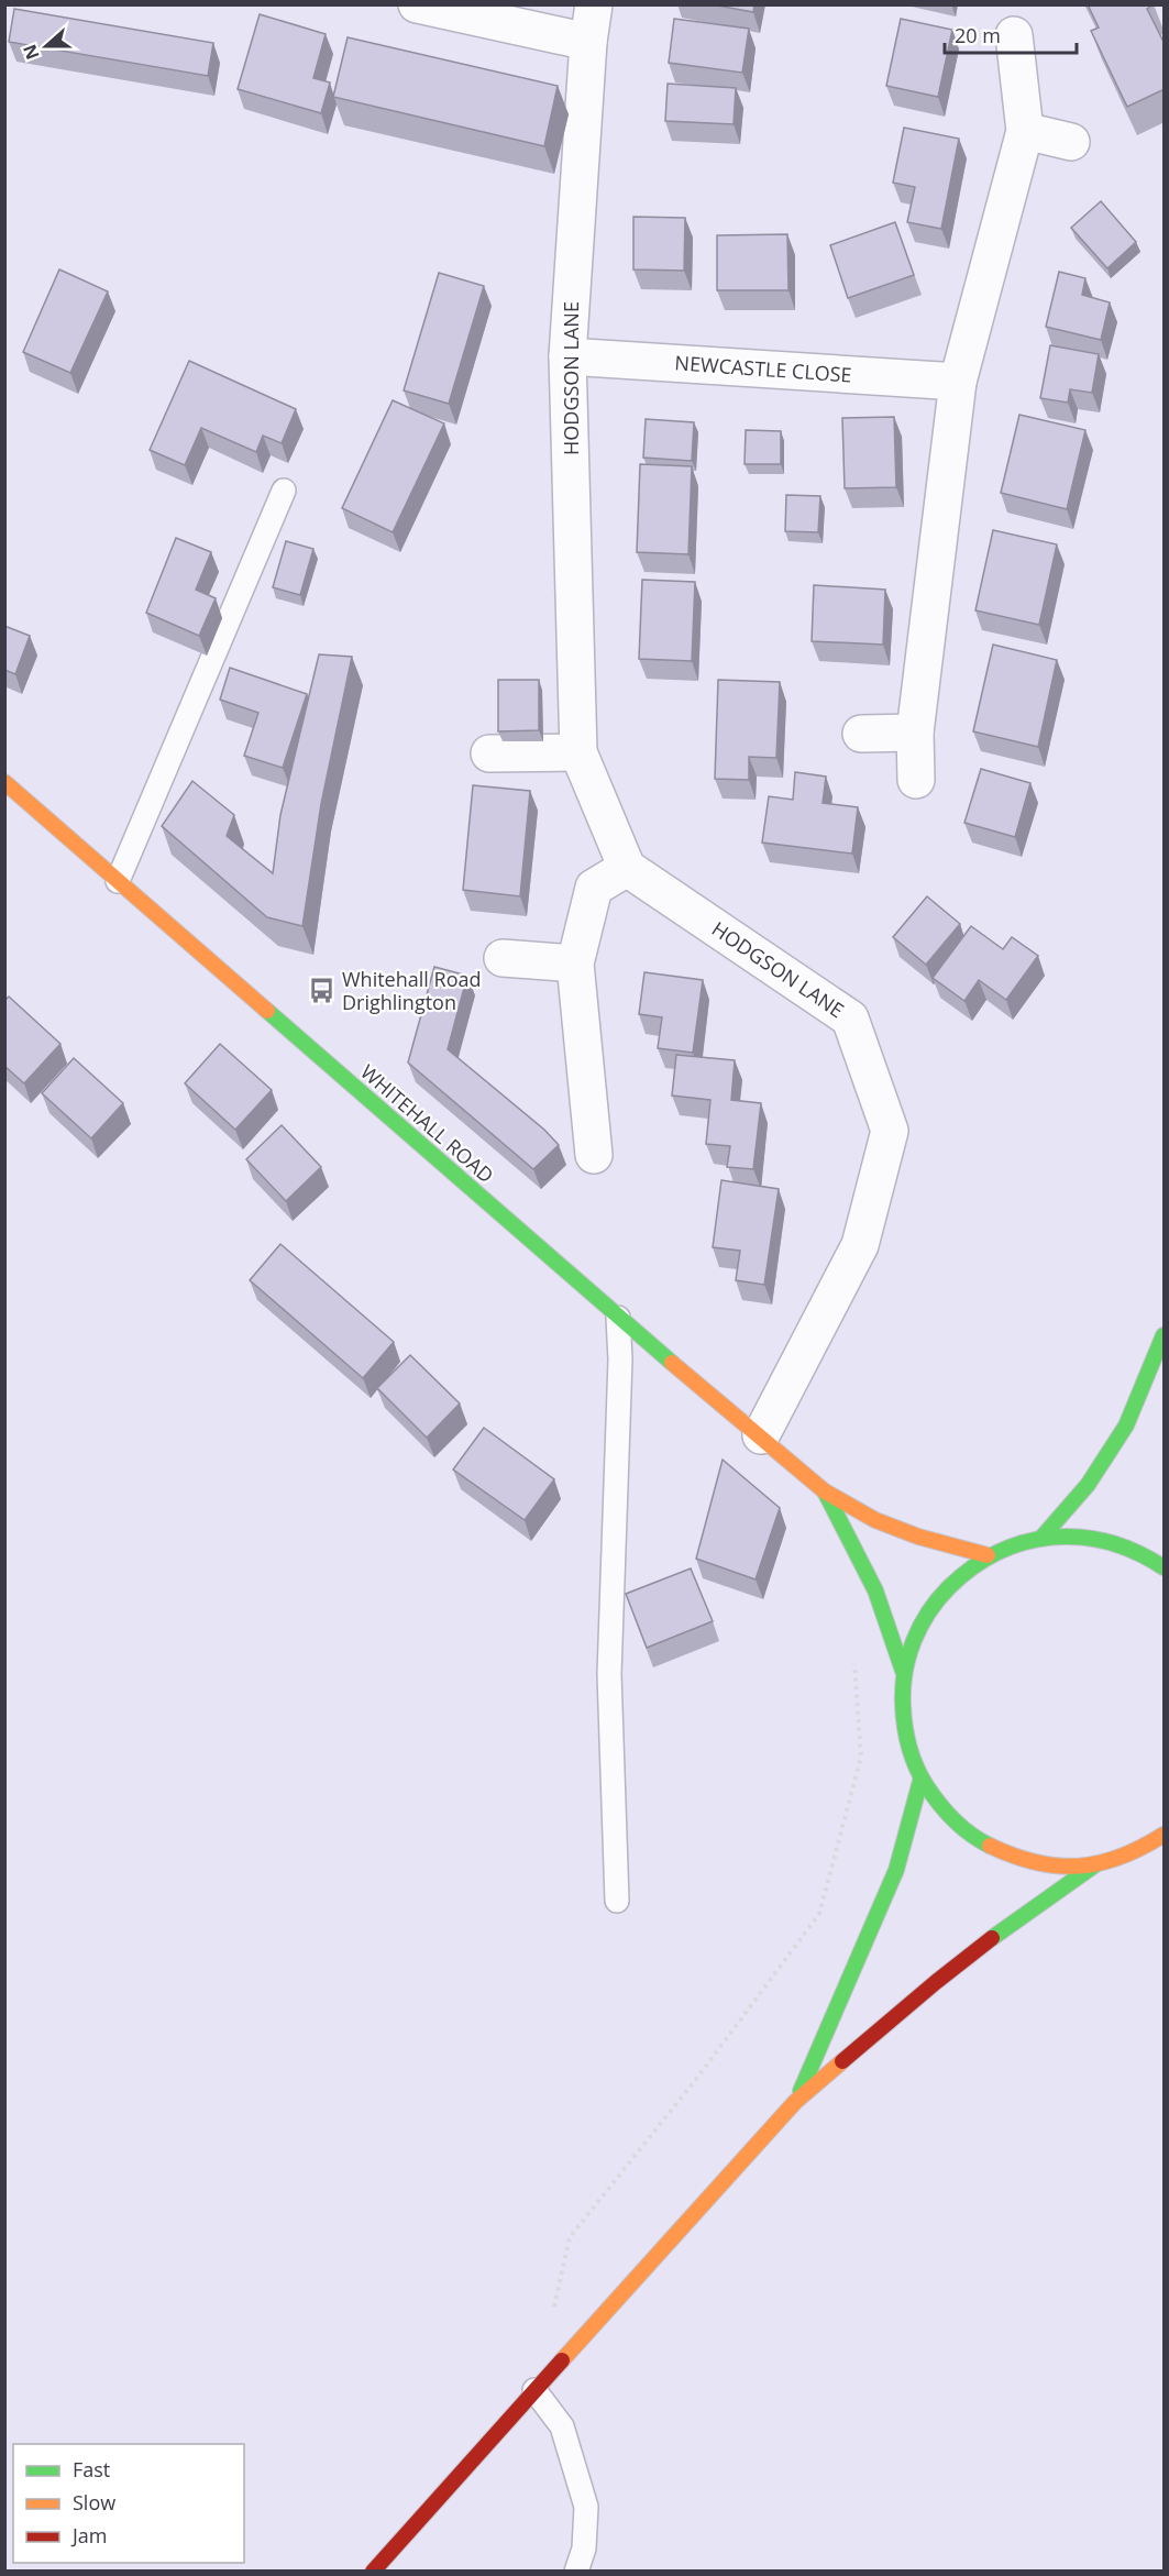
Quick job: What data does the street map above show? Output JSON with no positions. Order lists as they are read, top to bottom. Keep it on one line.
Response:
{"streets":{"main road":["WHITEHALL ROAD"],"street":["NEWCASTLE CLOSE","HODGSON LANE"]},"crossings":[["NEWCASTLE CLOSE","HODGSON LANE"],["HODGSON LANE","WHITEHALL ROAD"]],"places":{"bus stop":["Whitehall Road Drighlington"]},"legend":["Fast","Slow","Jam"],"scale_bar":"20 m","north":"left"}
